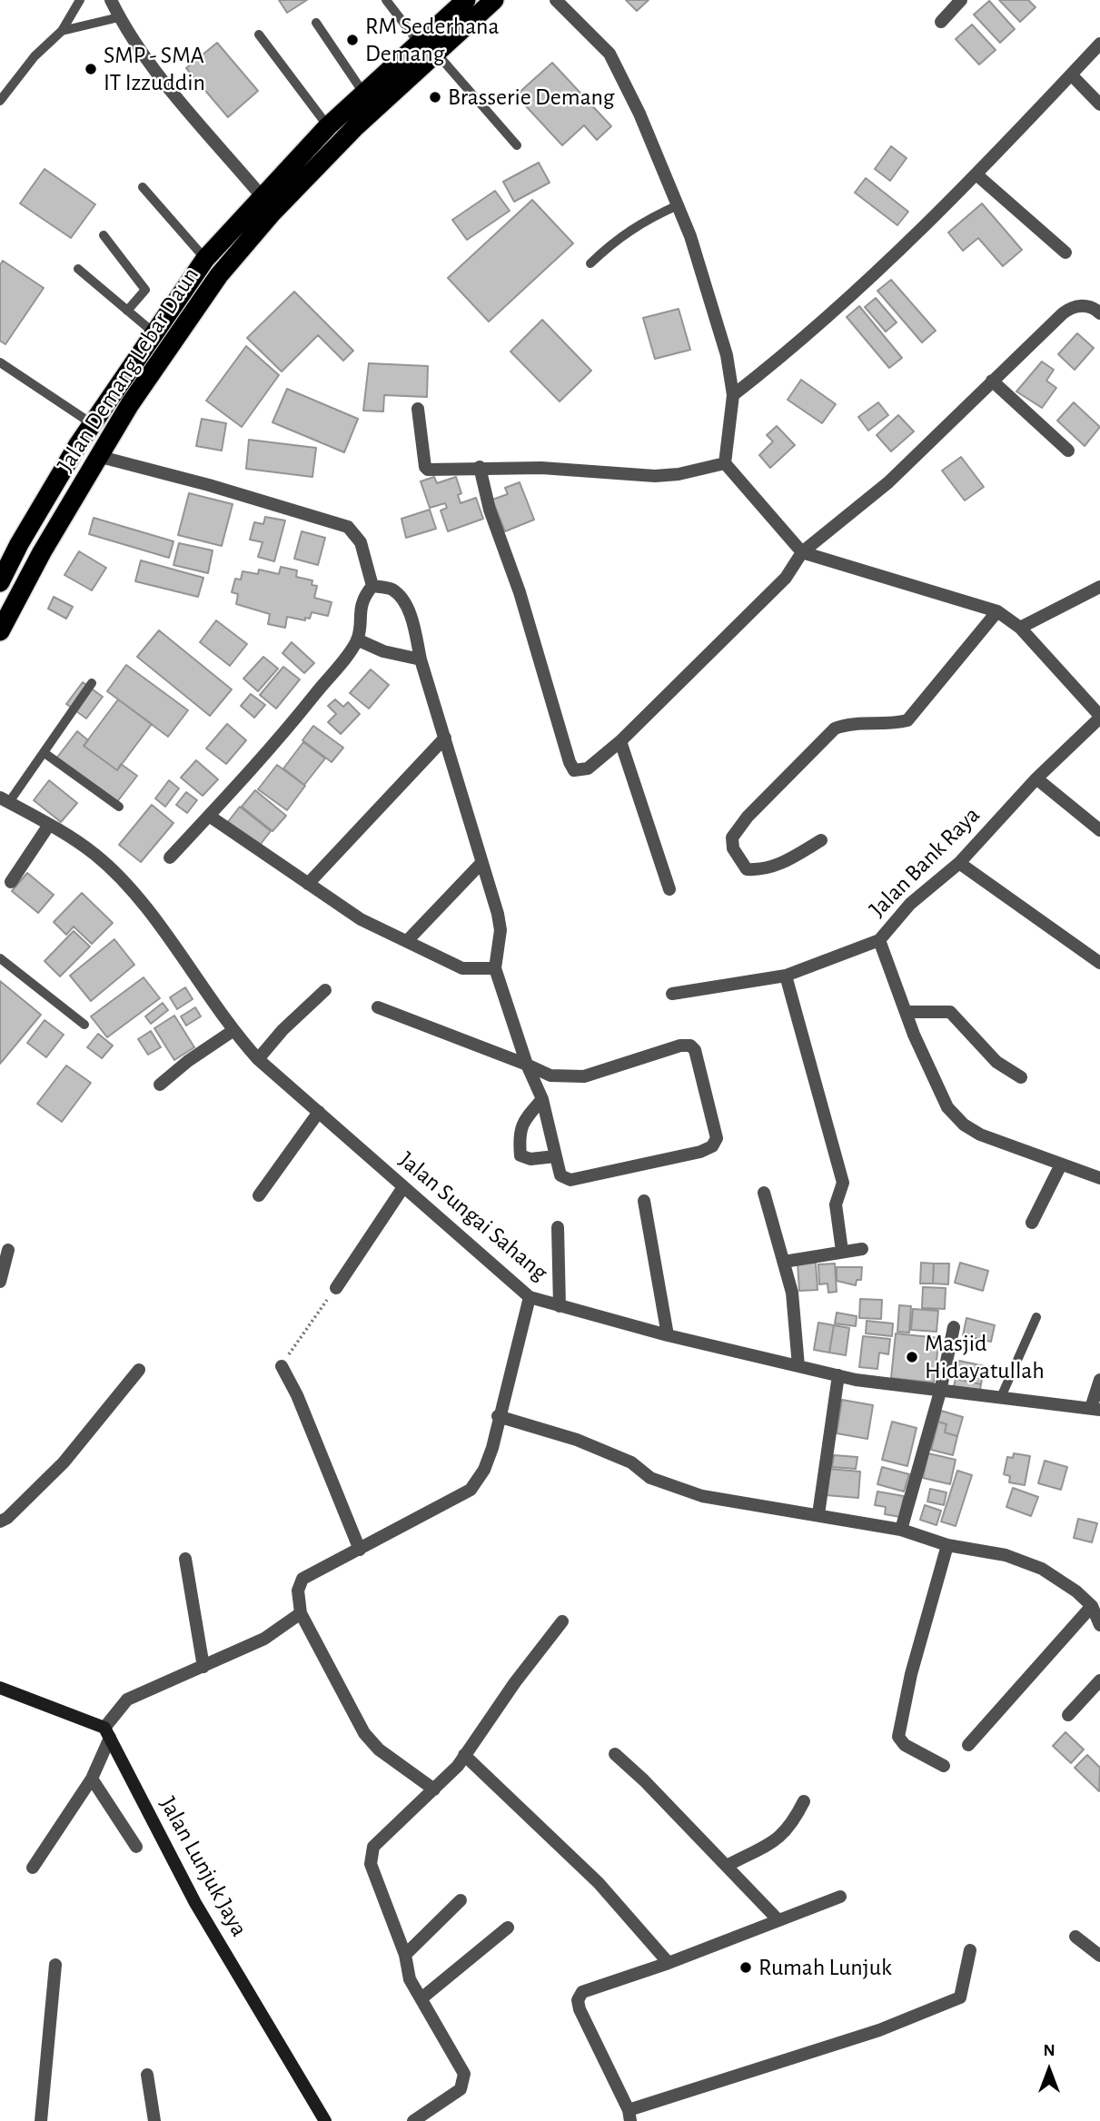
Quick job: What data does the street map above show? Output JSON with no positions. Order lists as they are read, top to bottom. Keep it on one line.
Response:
{"streets":{"highway":["Jalan Demang Lebar Daun"],"street":["Jalan Bank Raya","Jalan Sungai Sahang","Jalan Lunjuk Jaya"]},"places":["RM Sederhana Demang","SMP - SMA IT Izzuddin","Brasserie Demang","Masjid Hidayatullah","Rumah Lunjuk"],"north":"top"}
